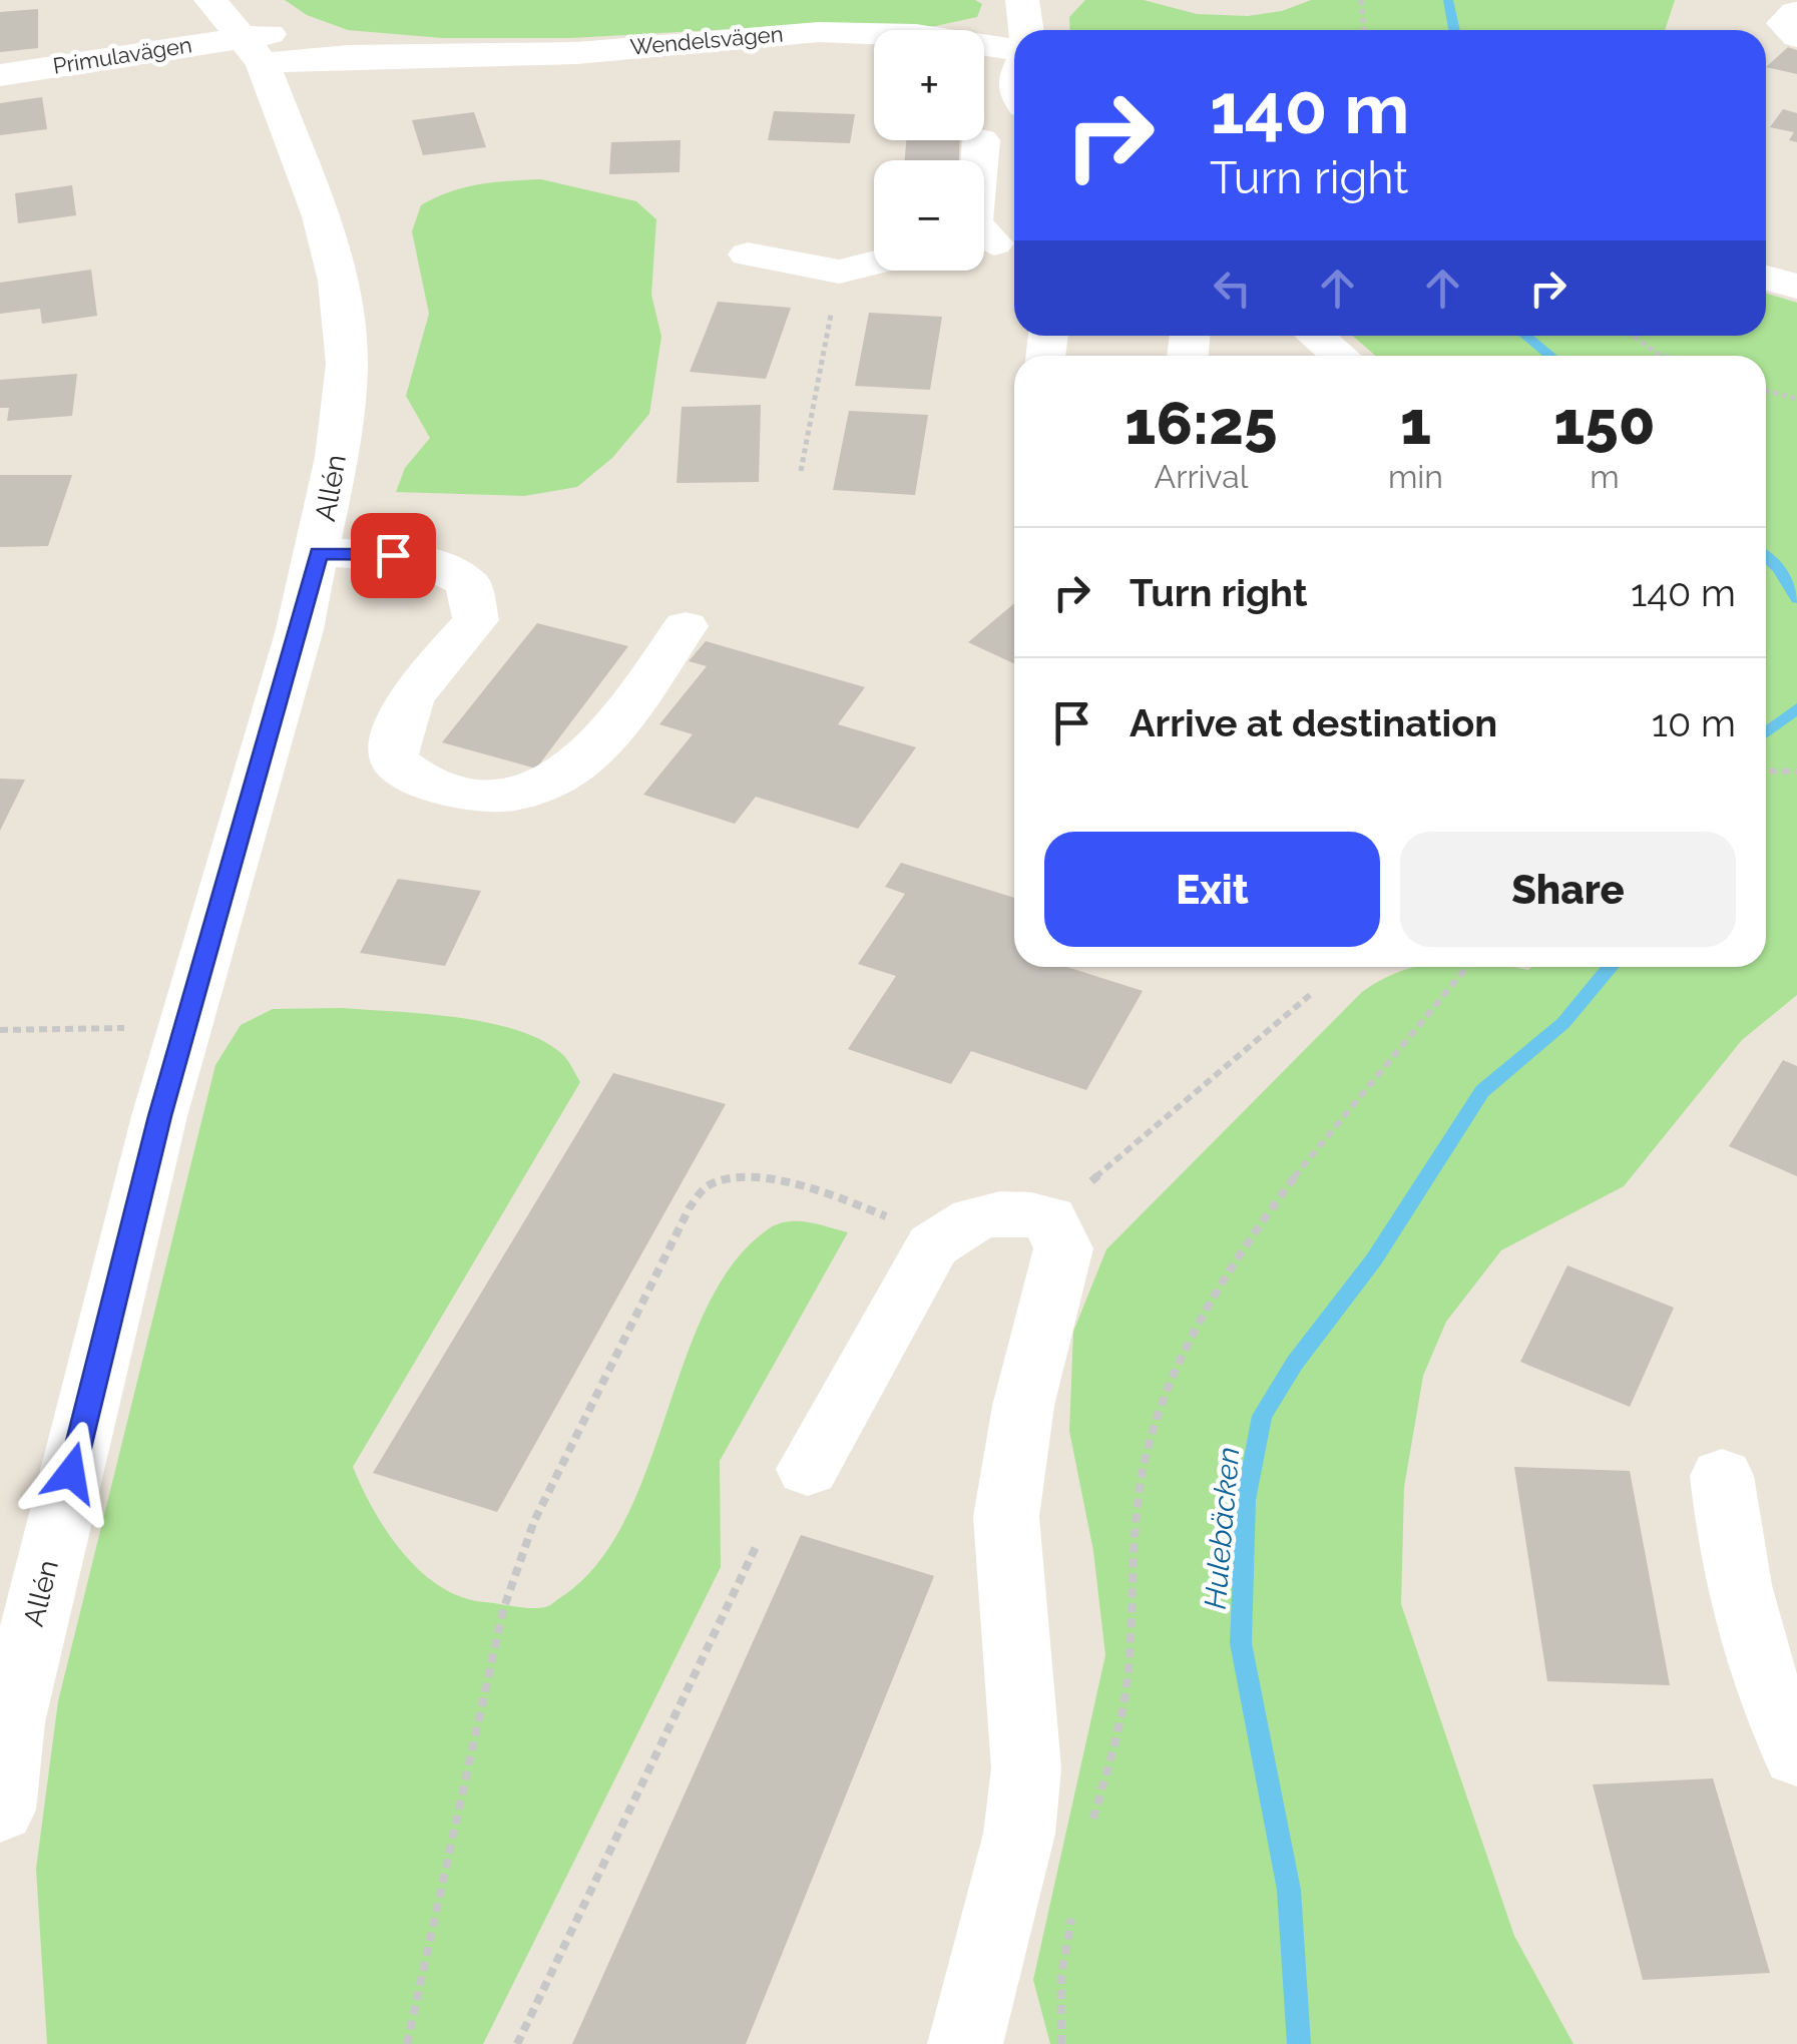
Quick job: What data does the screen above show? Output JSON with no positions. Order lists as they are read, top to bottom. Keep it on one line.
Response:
{"streets":{"street":["Wendelsvägen","Primulavägen","Allén"]},"crossings":[["Wendelsvägen","Primulavägen"],["Wendelsvägen","Allén"],["Primulavägen","Allén"]],"water":["Hulebäcken"],"page":{"map_buttons":["+","−"],"turn":["140 m","Turn right"],"eta":["16:25","Arrival","1","min","150","m"],"list":[{"name":"Turn right","value":"140 m"},{"name":"Arrive at destination","value":"10 m"}],"buttons":["Exit","Share"]}}
